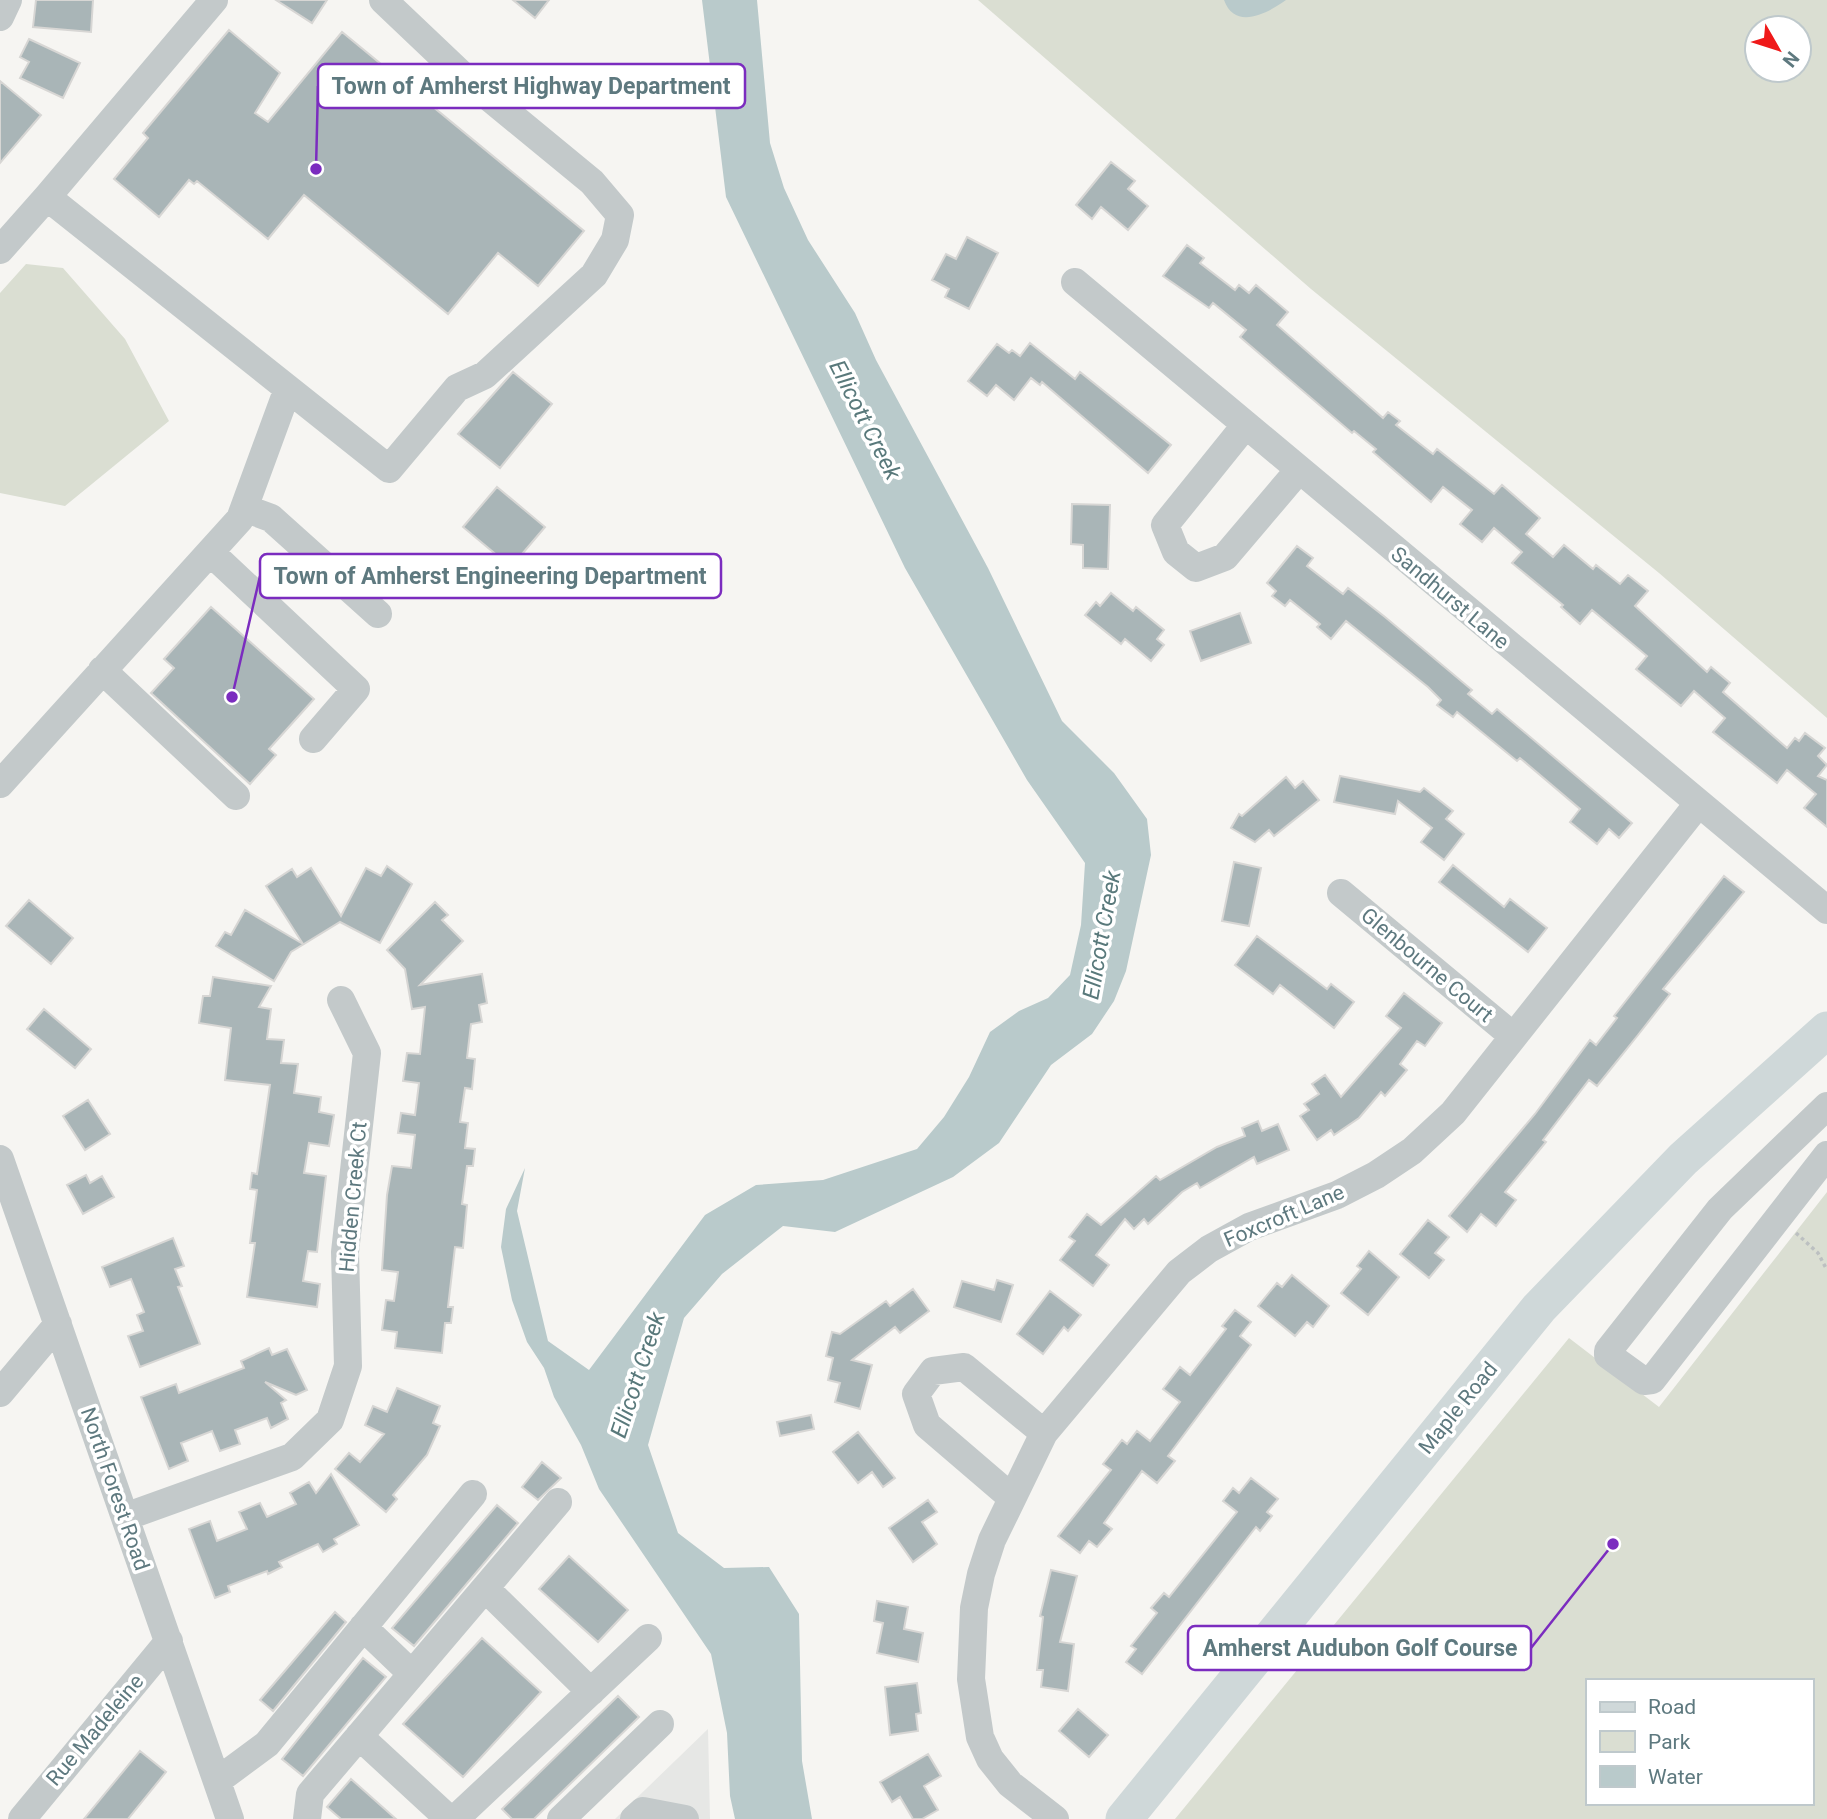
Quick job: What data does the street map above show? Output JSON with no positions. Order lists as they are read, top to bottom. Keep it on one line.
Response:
{"streets":{"main road":["Maple Road"],"street":["Sandhurst Lane","Glenbourne Court","Hidden Creek Ct","Foxcroft Lane","North Forest Road","Rue Madeleine"]},"crossings":[["Sandhurst Lane","Foxcroft Lane"],["Glenbourne Court","Foxcroft Lane"],["Hidden Creek Ct","North Forest Road"],["North Forest Road","Rue Madeleine"]],"water":["Ellicott Creek"],"places":["Town of Amherst Highway Department","Town of Amherst Engineering Department","Amherst Audubon Golf Course"],"legend":["Road","Park","Water"],"north":"bottom right"}
